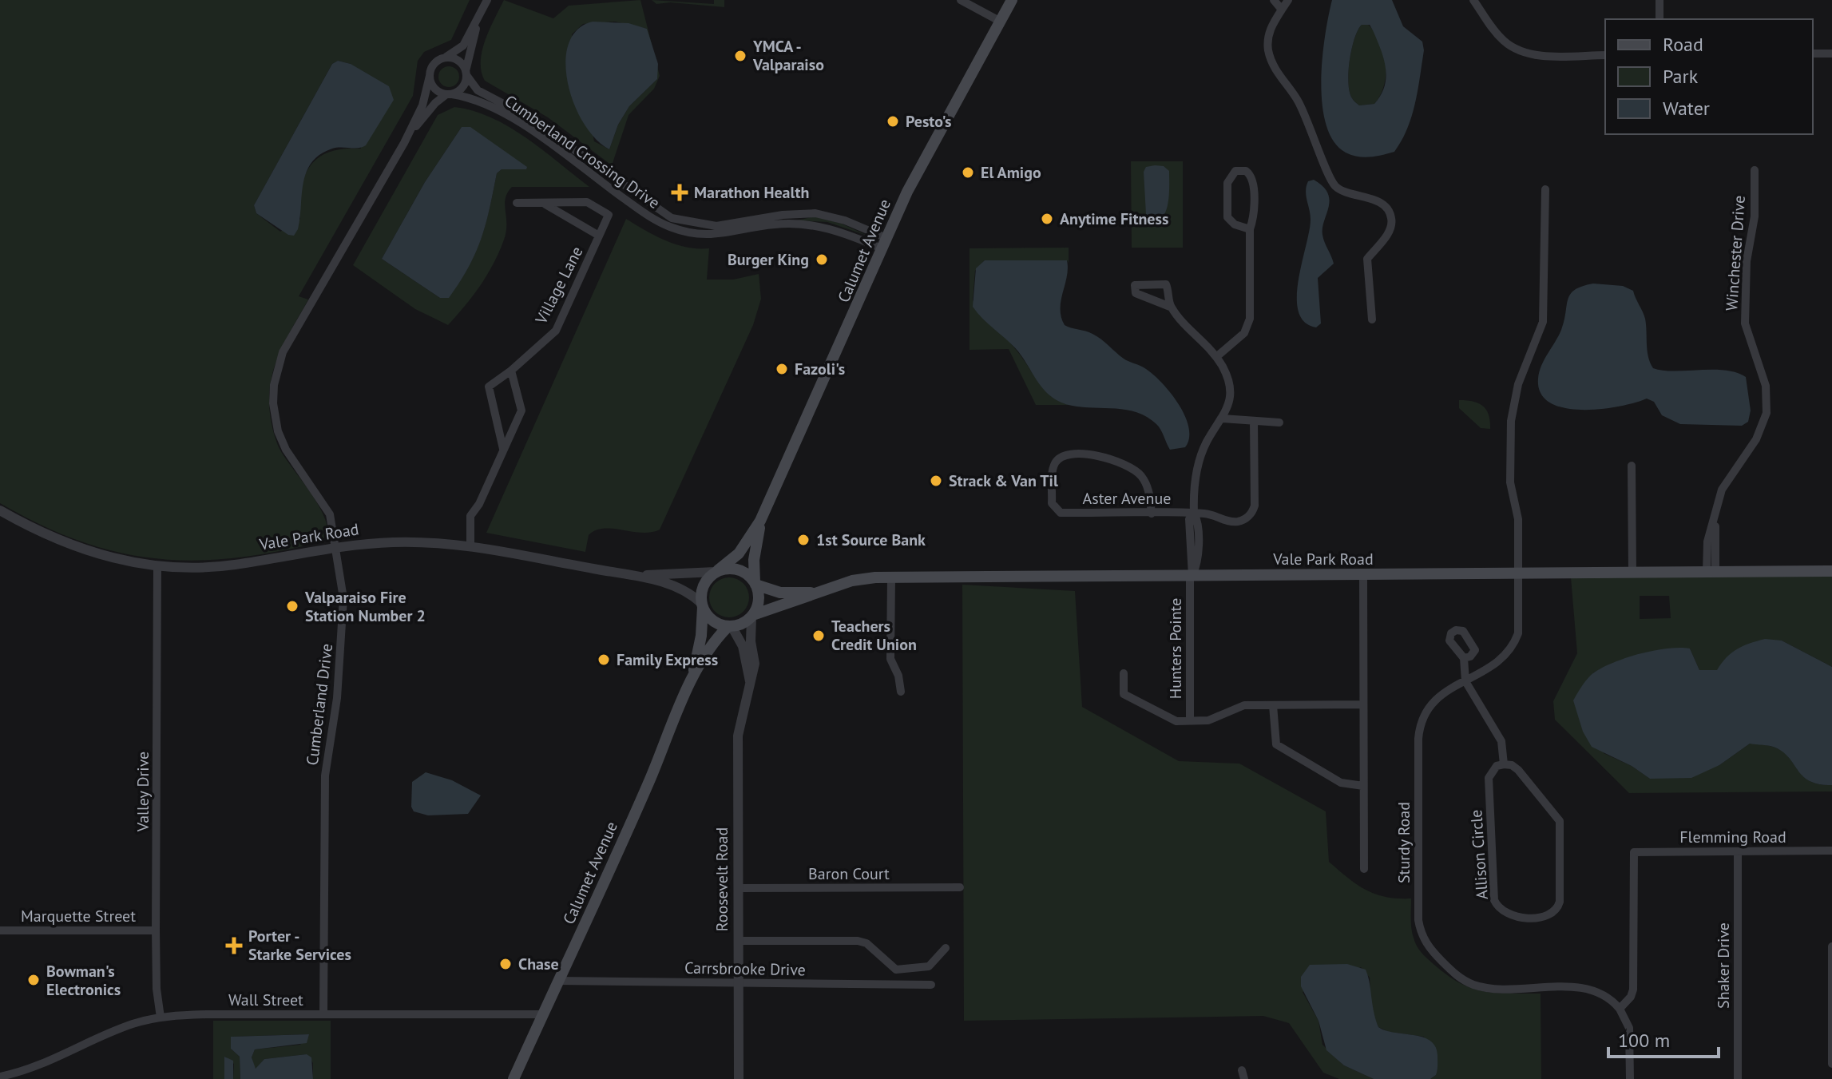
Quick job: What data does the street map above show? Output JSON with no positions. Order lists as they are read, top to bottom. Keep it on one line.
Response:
{"streets":{"main road":["Calumet Avenue","Vale Park Road"],"street":["Cumberland Crossing Drive","Winchester Drive","Village Lane","Aster Avenue","Hunters Pointe","Cumberland Drive","Valley Drive","Flemming Road","Sturdy Road","Allison Circle","Baron Court","Roosevelt Road","Marquette Street","Shaker Drive","Carrsbrooke Drive","Wall Street"]},"crossings":[["Cumberland Crossing Drive","Calumet Avenue"],["Cumberland Crossing Drive","Cumberland Drive"],["Calumet Avenue","Vale Park Road"],["Calumet Avenue","Roosevelt Road"],["Calumet Avenue","Carrsbrooke Drive"],["Calumet Avenue","Wall Street"],["Winchester Drive","Vale Park Road"],["Aster Avenue","Hunters Pointe"],["Vale Park Road","Hunters Pointe"],["Vale Park Road","Cumberland Drive"],["Vale Park Road","Valley Drive"],["Vale Park Road","Sturdy Road"],["Vale Park Road","Roosevelt Road"],["Cumberland Drive","Wall Street"],["Valley Drive","Marquette Street"],["Valley Drive","Wall Street"],["Flemming Road","Sturdy Road"],["Flemming Road","Shaker Drive"],["Baron Court","Roosevelt Road"],["Roosevelt Road","Carrsbrooke Drive"]],"places":{"other":["YMCA - Valparaiso","Pesto's","El Amigo","Anytime Fitness","Burger King","Fazoli's","Strack & Van Til","1st Source Bank","Valparaiso Fire Station Number 2","Teachers Credit Union","Family Express","Chase","Bowman's Electronics"],"health":["Marathon Health","Porter - Starke Services"]},"legend":["Road","Park","Water"],"scale_bar":"100 m"}
